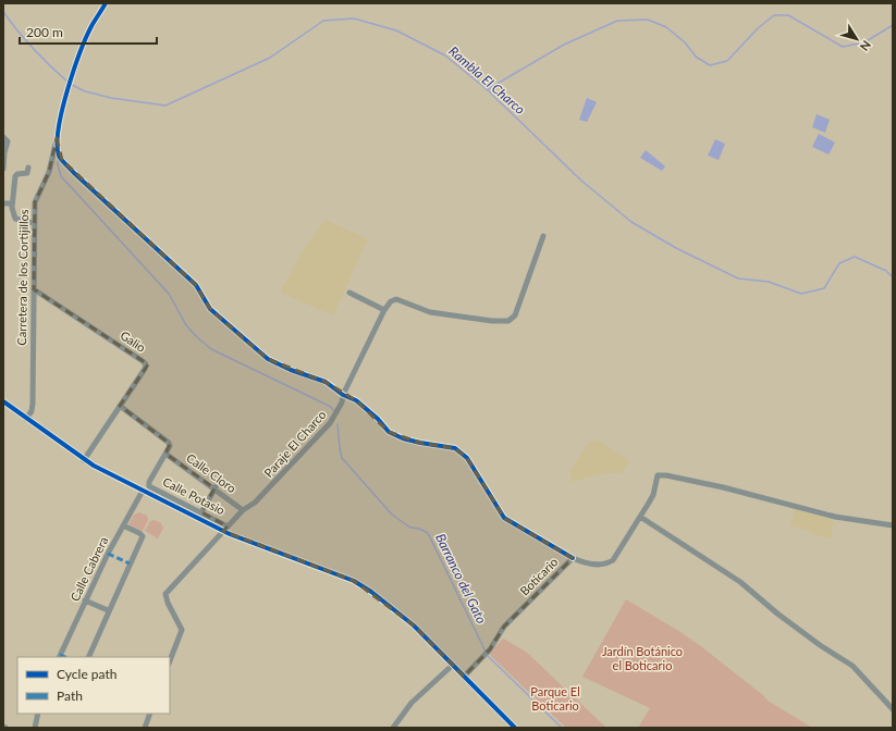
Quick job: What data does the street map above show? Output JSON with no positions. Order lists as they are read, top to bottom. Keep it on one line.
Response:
{"streets":{"street":["Carretera de los Cortijillos","Galio","Paraje El Charco","Calle Cloro","Calle Potasio","Calle Cabrera","Boticario"]},"crossings":[["Carretera de los Cortijillos","Galio"],["Paraje El Charco","Calle Cloro"],["Paraje El Charco","Calle Potasio"],["Calle Cloro","Calle Potasio"]],"water":["Rambla El Charco","Barranco del Gato"],"parks":["Jardín Botánico el Boticario","Parque El Boticario"],"legend":["Cycle path","Path"],"scale_bar":"200 m","north":"bottom right"}
